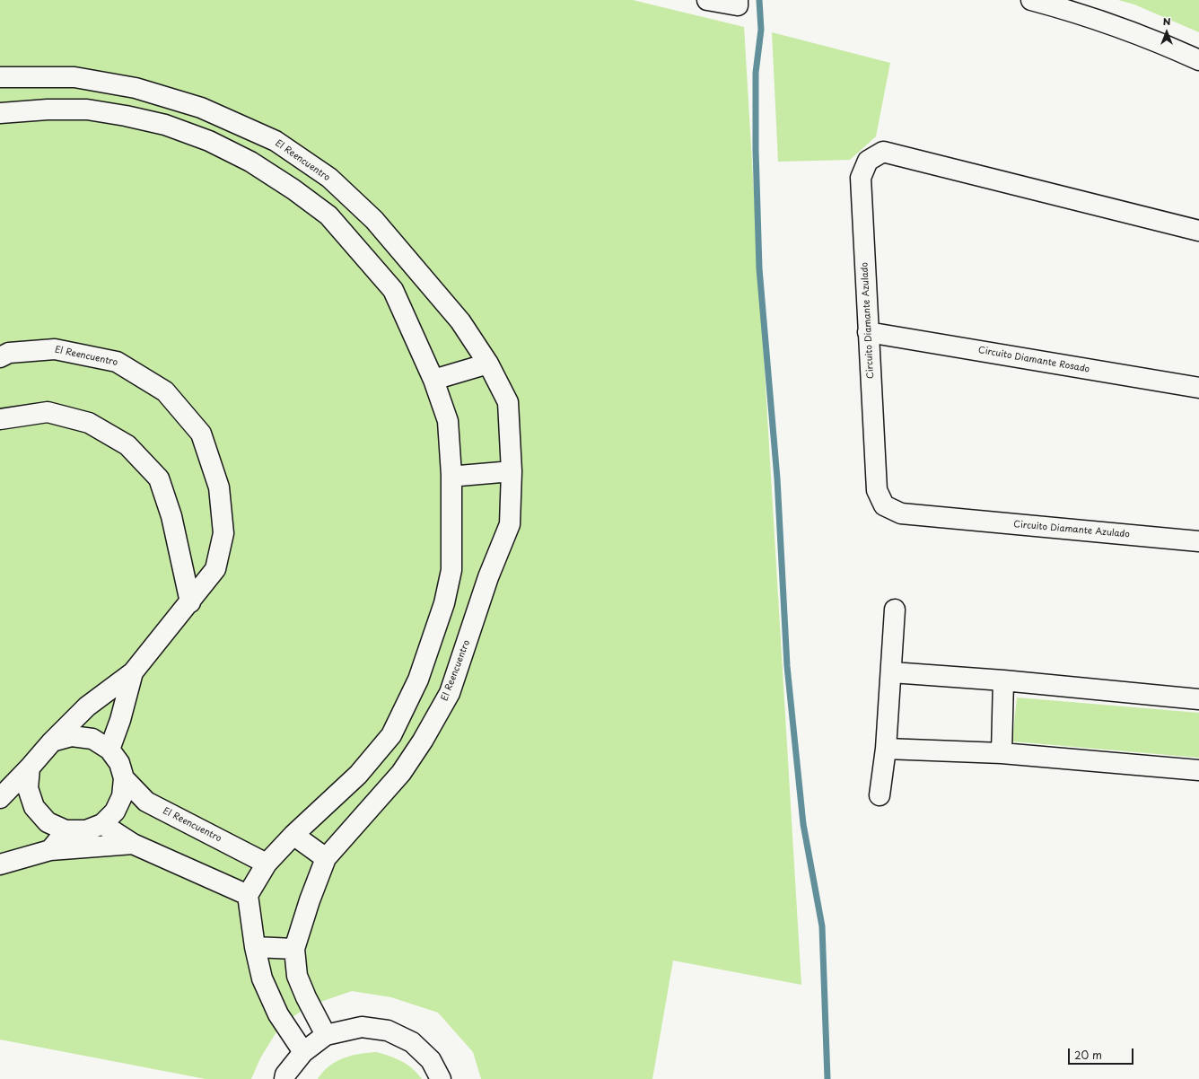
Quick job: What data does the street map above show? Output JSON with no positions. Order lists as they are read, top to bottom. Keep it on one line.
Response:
{"streets":{"street":["El Reencuentro","Circuito Diamante Azulado","Circuito Diamante Rosado"]},"crossings":[["Circuito Diamante Azulado","Circuito Diamante Rosado"]],"scale_bar":"20 m","north":"top"}
